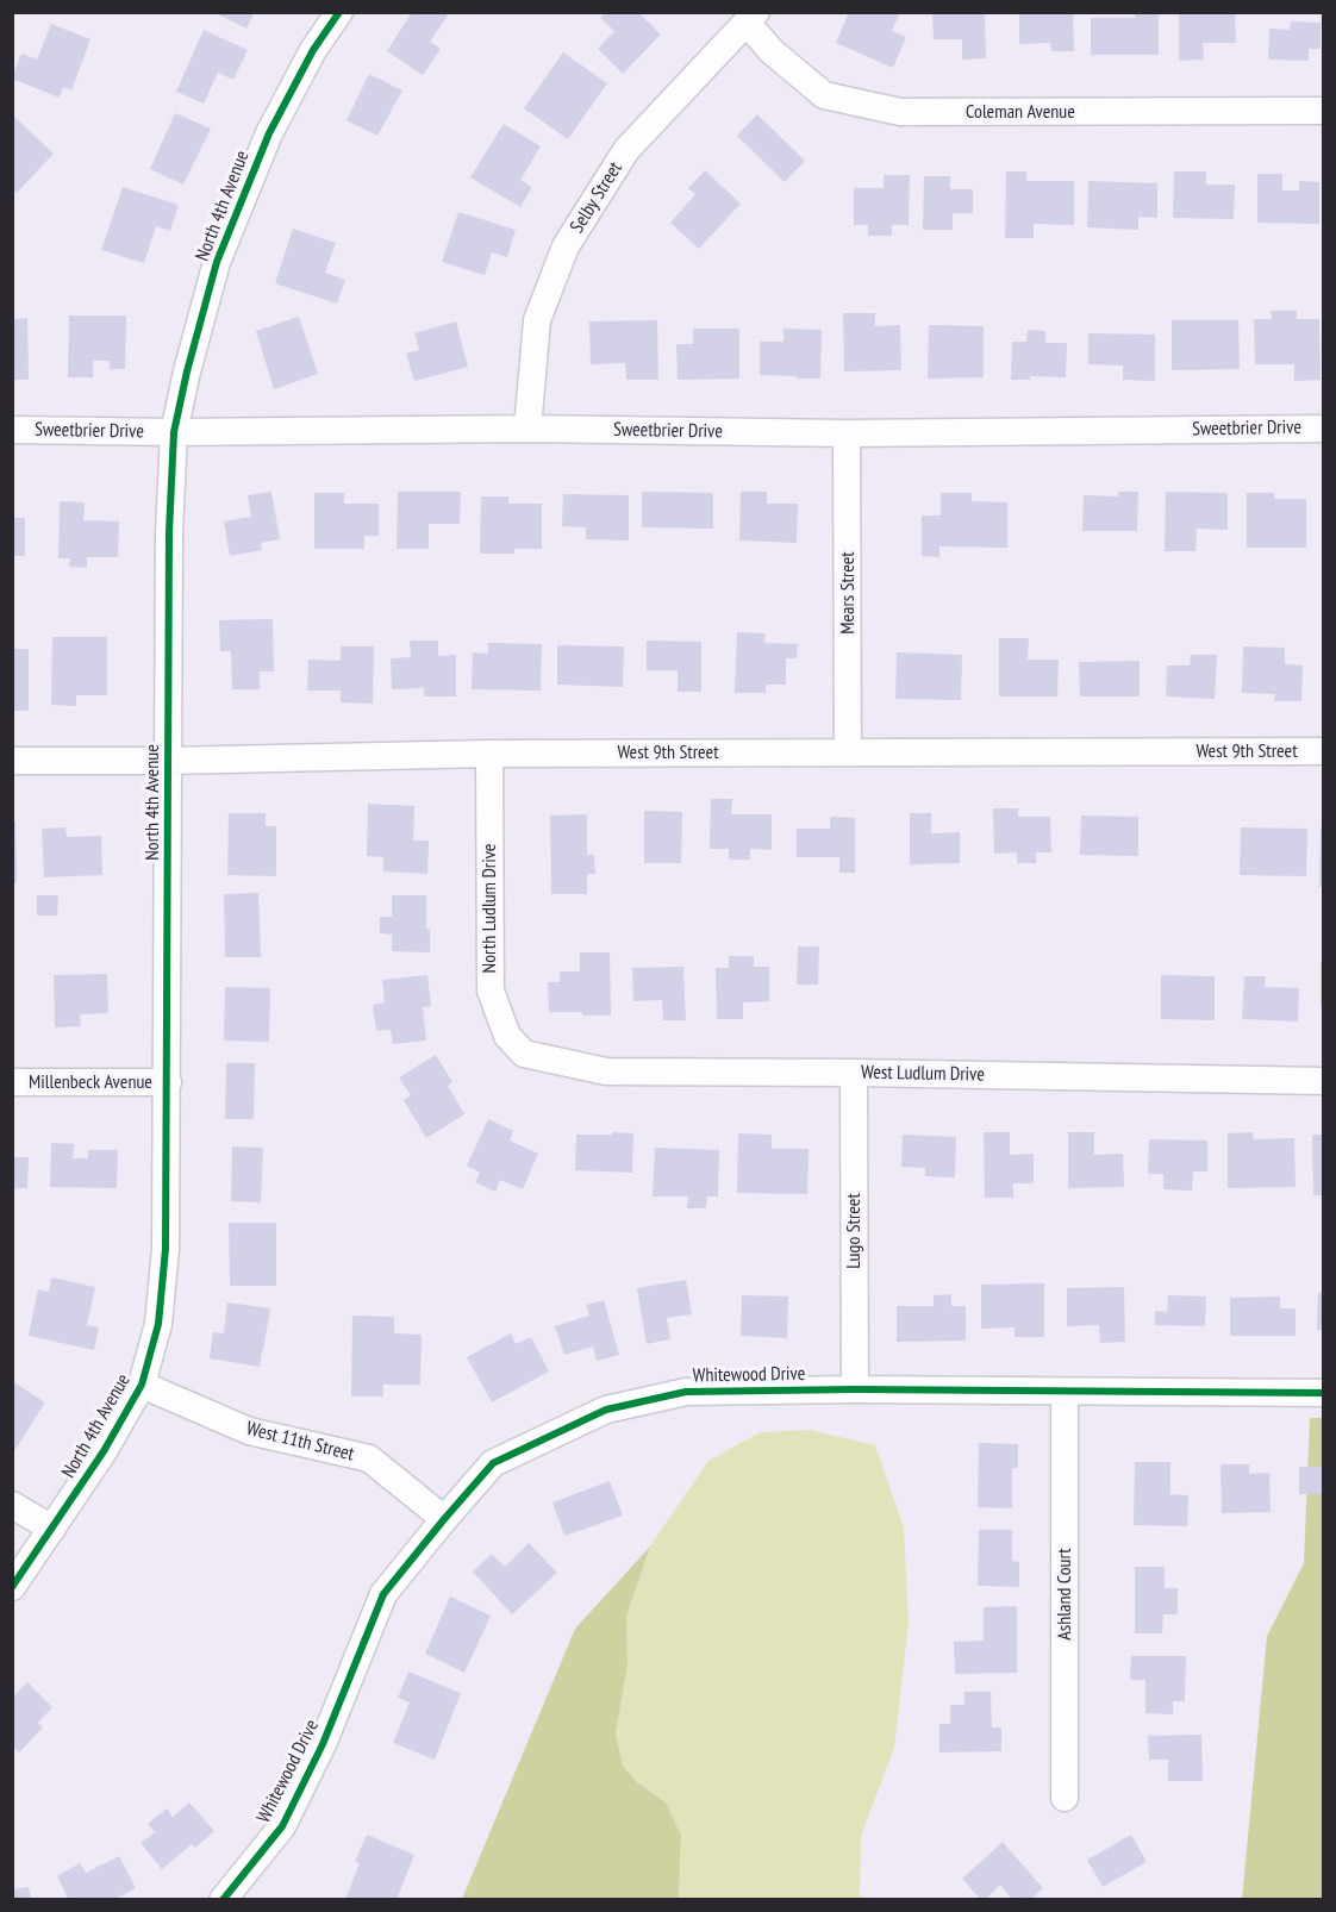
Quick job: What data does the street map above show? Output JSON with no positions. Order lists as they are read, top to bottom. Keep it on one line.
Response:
{"streets":{"street":["Coleman Avenue","Selby Street","North 4th Avenue","Sweetbrier Drive","Mears Street","West 9th Street","North Ludlum Drive","West Ludlum Drive","Millenbeck Avenue","Lugo Street","Whitewood Drive","West 11th Street","Ashland Court"]},"crossings":[["Coleman Avenue","Selby Street"],["Selby Street","Sweetbrier Drive"],["North 4th Avenue","Sweetbrier Drive"],["North 4th Avenue","West 9th Street"],["North 4th Avenue","Millenbeck Avenue"],["North 4th Avenue","West 11th Street"],["Sweetbrier Drive","Mears Street"],["Mears Street","West 9th Street"],["West 9th Street","North Ludlum Drive"],["North Ludlum Drive","West Ludlum Drive"],["West Ludlum Drive","Lugo Street"],["Lugo Street","Whitewood Drive"],["Whitewood Drive","West 11th Street"],["Whitewood Drive","Ashland Court"]]}
